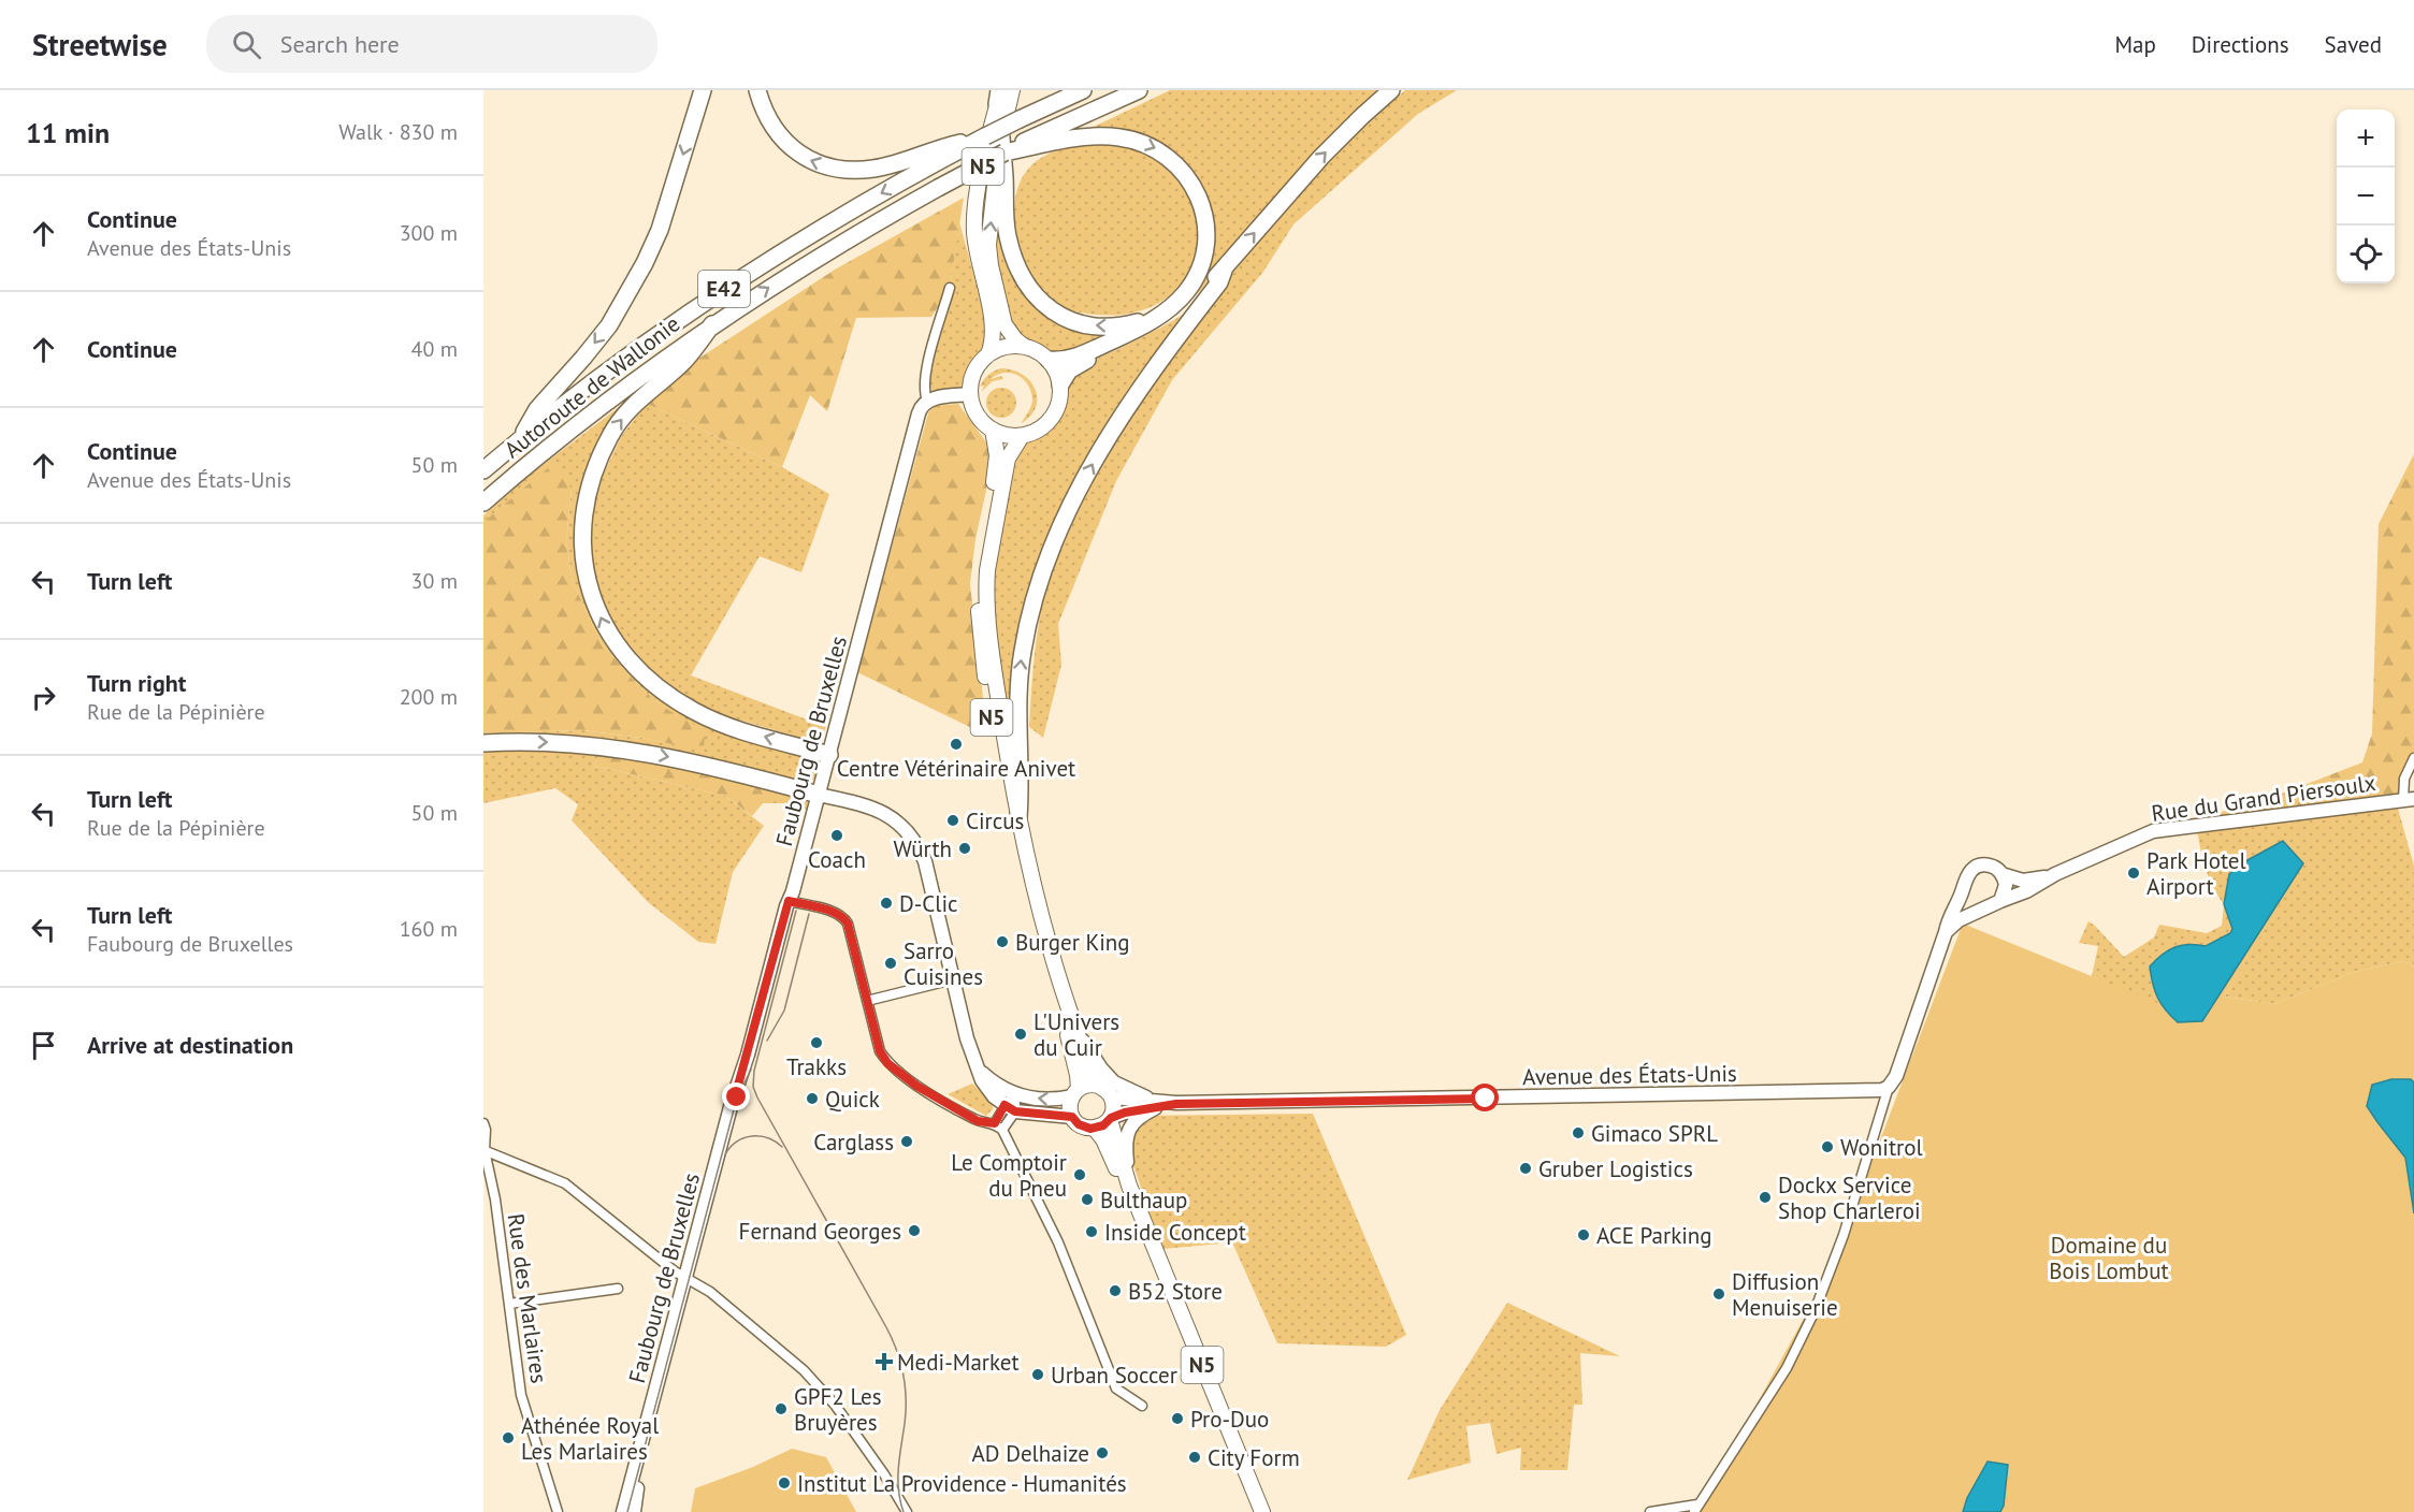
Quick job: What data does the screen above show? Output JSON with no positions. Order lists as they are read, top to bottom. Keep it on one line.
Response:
{"streets":{"highway":["E42","Autoroute de Wallonie"],"main road":["N5"],"street":["Faubourg de Bruxelles","Rue du Grand Piersoulx","Avenue des États-Unis","Rue des Marlaires"]},"crossings":[["N5","Autoroute de Wallonie"],["N5","Avenue des États-Unis"]],"parks":["Domaine du Bois Lombut"],"places":{"other":["Centre Vétérinaire Anivet","Circus","Coach","Würth","Park Hotel Airport","D-Clic","Burger King","Sarro Cuisines","L'Univers du Cuir","Trakks","Quick","Gimaco SPRL","Carglass","Wonitrol","Gruber Logistics","Le Comptoir du Pneu","Dockx Service Shop Charleroi","Bulthaup","Fernand Georges","Inside Concept","ACE Parking","B52 Store","Diffusion Menuiserie","Urban Soccer","GPF2 Les Bruyères","Pro-Duo","Athénée Royal Les Marlaires","AD Delhaize","City Form","Institut La Providence - Humanités"],"health":["Medi-Market"]},"page":{"header":"Streetwise","search":"Search here","nav":["Map","Directions","Saved"],"heading":["11 min","Walk · 830 m"],"map_buttons":["+","−"],"list":[["Continue","Avenue des États-Unis","300 m"],["Continue","40 m"],["Continue","Avenue des États-Unis","50 m"],["Turn left","30 m"],["Turn right","Rue de la Pépinière","200 m"],["Turn left","Rue de la Pépinière","50 m"],["Turn left","Faubourg de Bruxelles","160 m"],"Arrive at destination"]}}
